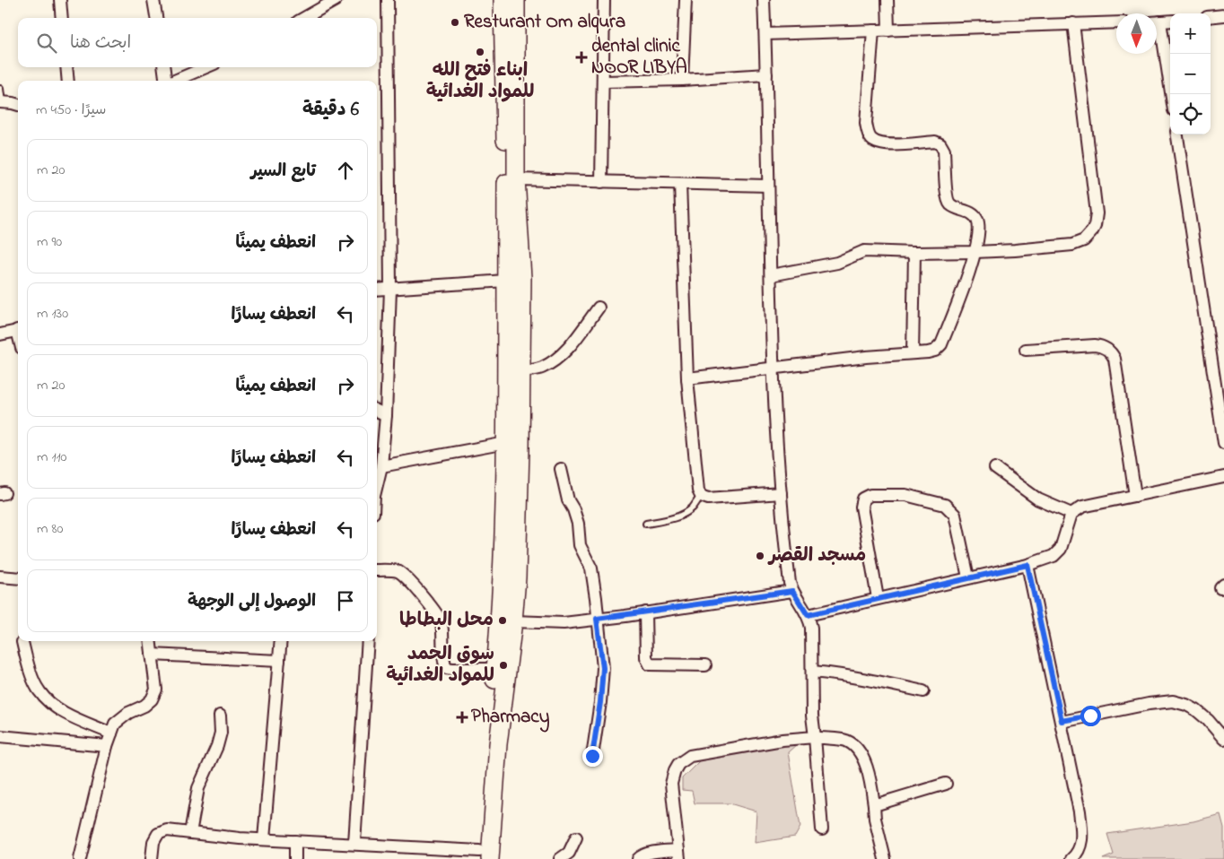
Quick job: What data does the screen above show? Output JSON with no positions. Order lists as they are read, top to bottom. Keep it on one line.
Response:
{"places":{"other":["Resturant Om alqura","ابناء فتح الله للمواد الغدائية","مسجد القصر","محل البطاطا","سوق الحمد للمواد الغدائية"],"health":["dental clinic NOOR LIBYA","Pharmacy"]},"north":"bottom","page":{"map_buttons":["+","−"],"search":"ابحث هنا","heading":["6 دقيقة","سيرًا · 450 m"],"list":[["تابع السير","20 m"],["انعطف يمينًا","90 m"],["انعطف يسارًا","130 m"],["انعطف يمينًا","20 m"],["انعطف يسارًا","110 m"],["انعطف يسارًا","80 m"],"الوصول إلى الوجهة"]}}
